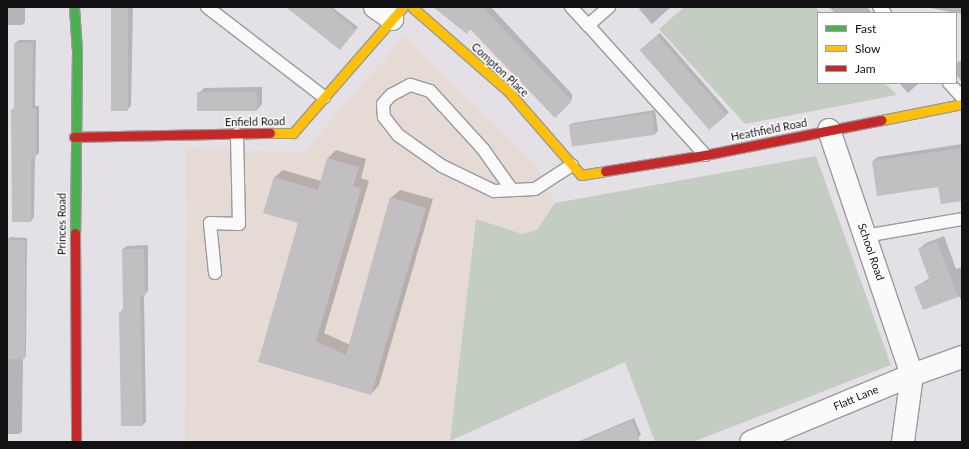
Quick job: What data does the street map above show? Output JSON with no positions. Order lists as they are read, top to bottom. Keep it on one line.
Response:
{"streets":{"street":["Compton Place","Enfield Road","Heathfield Road","Princes Road","School Road","Flatt Lane"]},"crossings":[["Compton Place","Heathfield Road"],["Enfield Road","Princes Road"],["Heathfield Road","School Road"],["School Road","Flatt Lane"]],"legend":["Fast","Slow","Jam"]}
